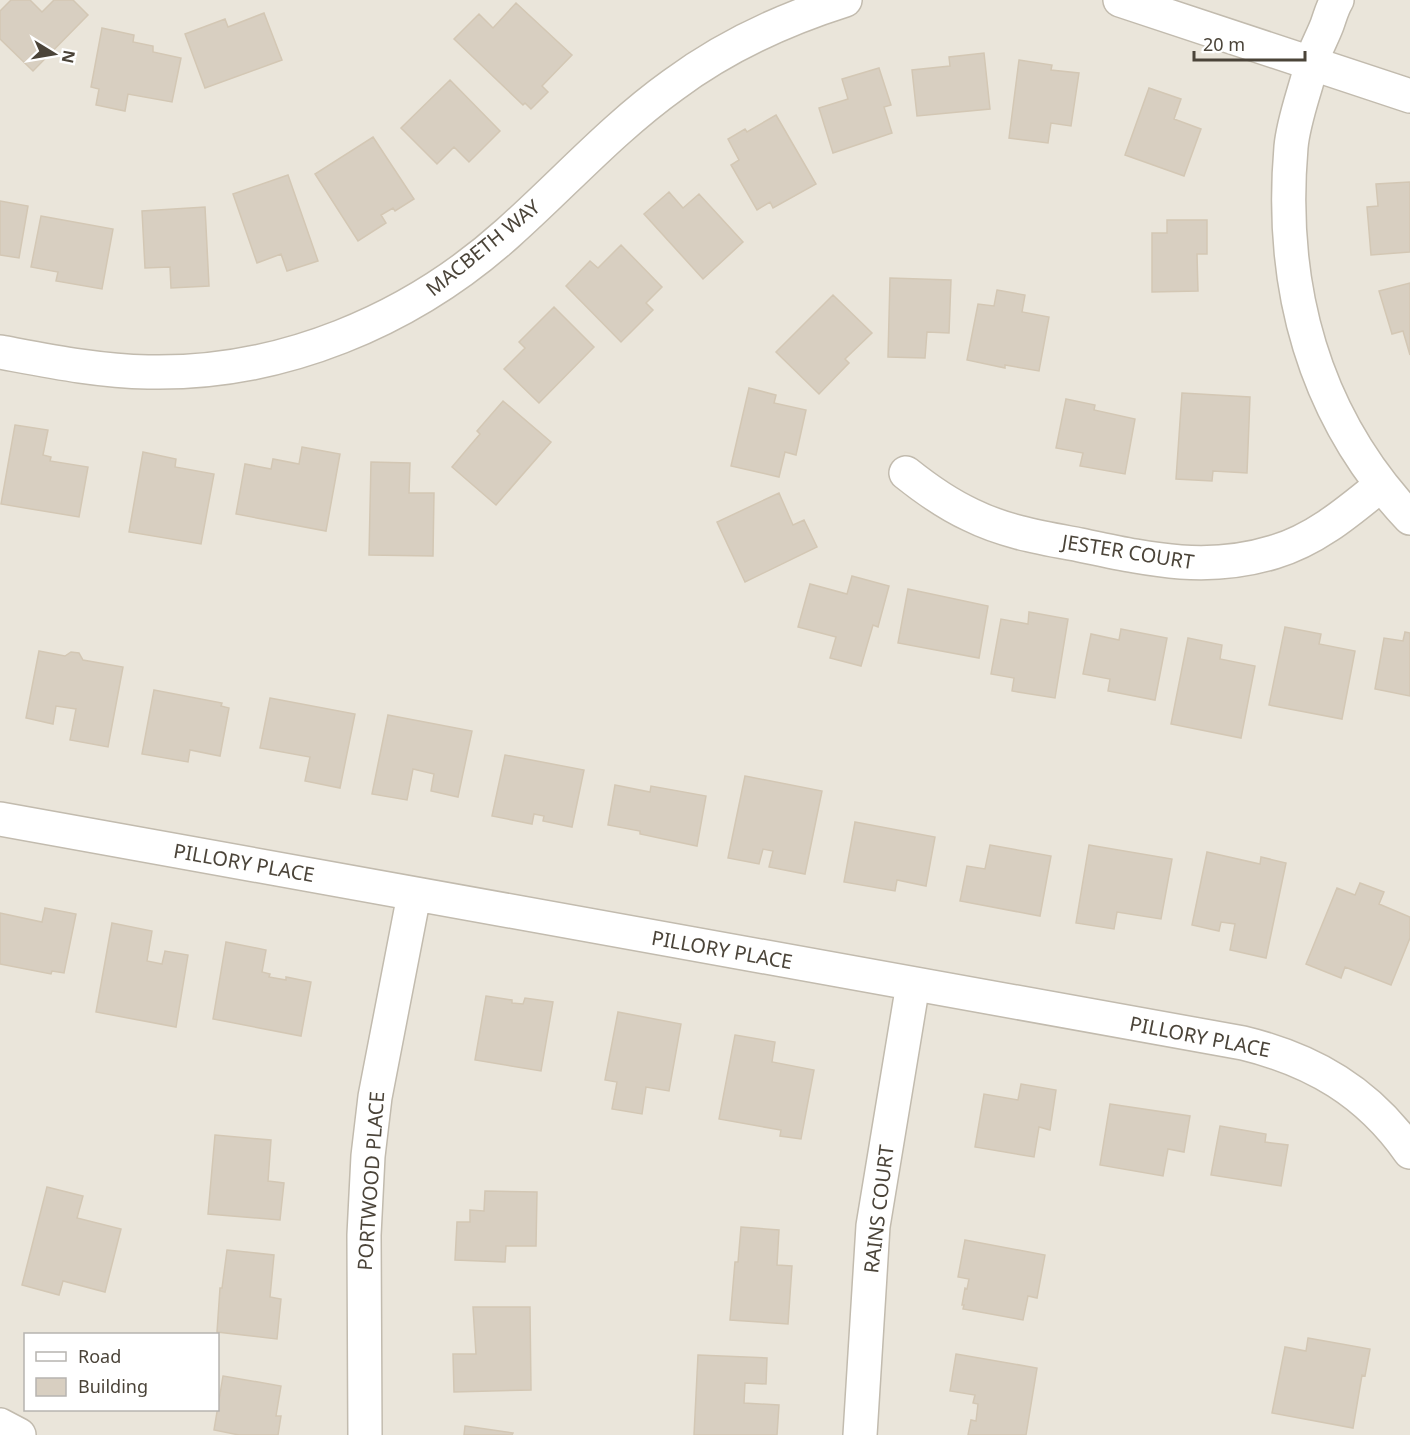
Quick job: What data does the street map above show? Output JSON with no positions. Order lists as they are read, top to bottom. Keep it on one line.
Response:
{"streets":{"street":["MACBETH WAY","JESTER COURT","PILLORY PLACE","PORTWOOD PLACE","RAINS COURT"]},"crossings":[["PILLORY PLACE","PORTWOOD PLACE"],["PILLORY PLACE","RAINS COURT"]],"legend":["Road","Building"],"scale_bar":"20 m","north":"right"}
